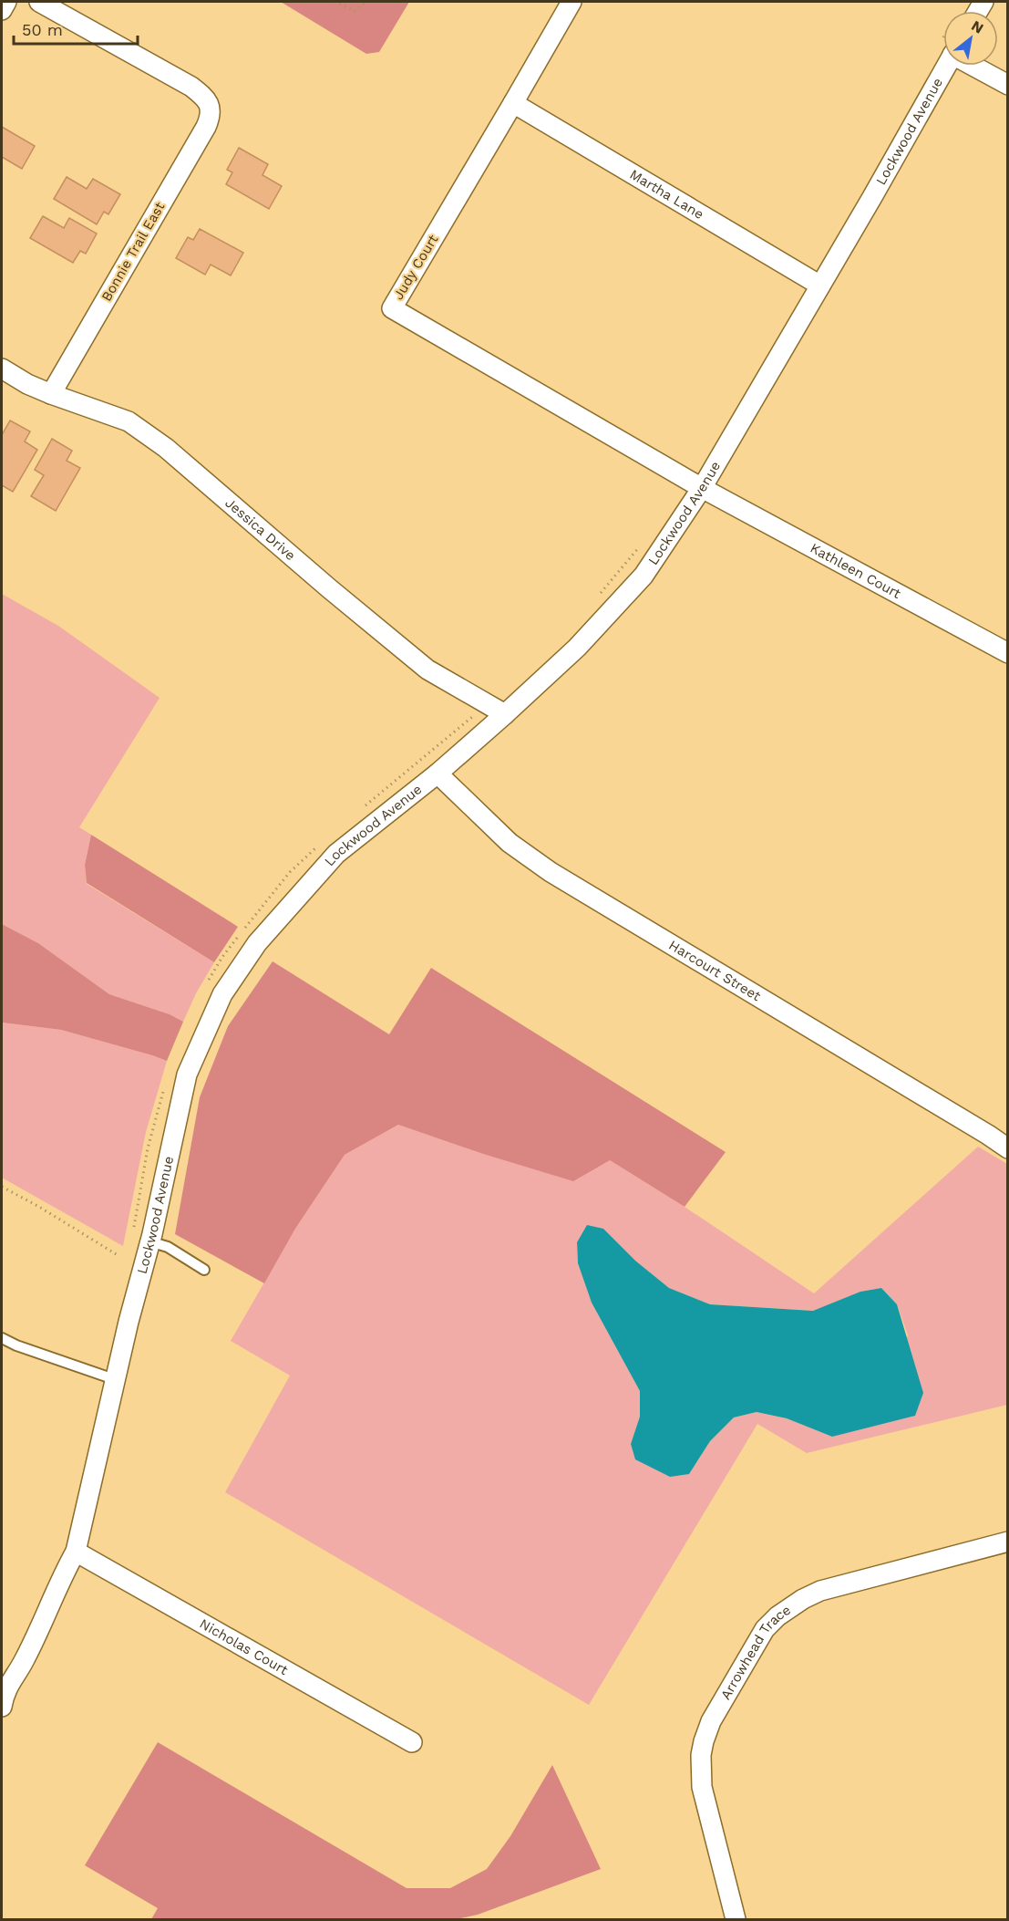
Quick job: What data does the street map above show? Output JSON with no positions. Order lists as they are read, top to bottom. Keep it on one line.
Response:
{"streets":{"street":["Lockwood Avenue","Martha Lane","Bonnie Trail East","Judy Court","Jessica Drive","Kathleen Court","Harcourt Street","Nicholas Court","Arrowhead Trace"]},"crossings":[["Lockwood Avenue","Martha Lane"],["Lockwood Avenue","Judy Court"],["Lockwood Avenue","Jessica Drive"],["Lockwood Avenue","Kathleen Court"],["Lockwood Avenue","Harcourt Street"],["Lockwood Avenue","Nicholas Court"],["Martha Lane","Judy Court"],["Bonnie Trail East","Jessica Drive"],["Judy Court","Kathleen Court"]],"scale_bar":"50 m","north":"top right"}
